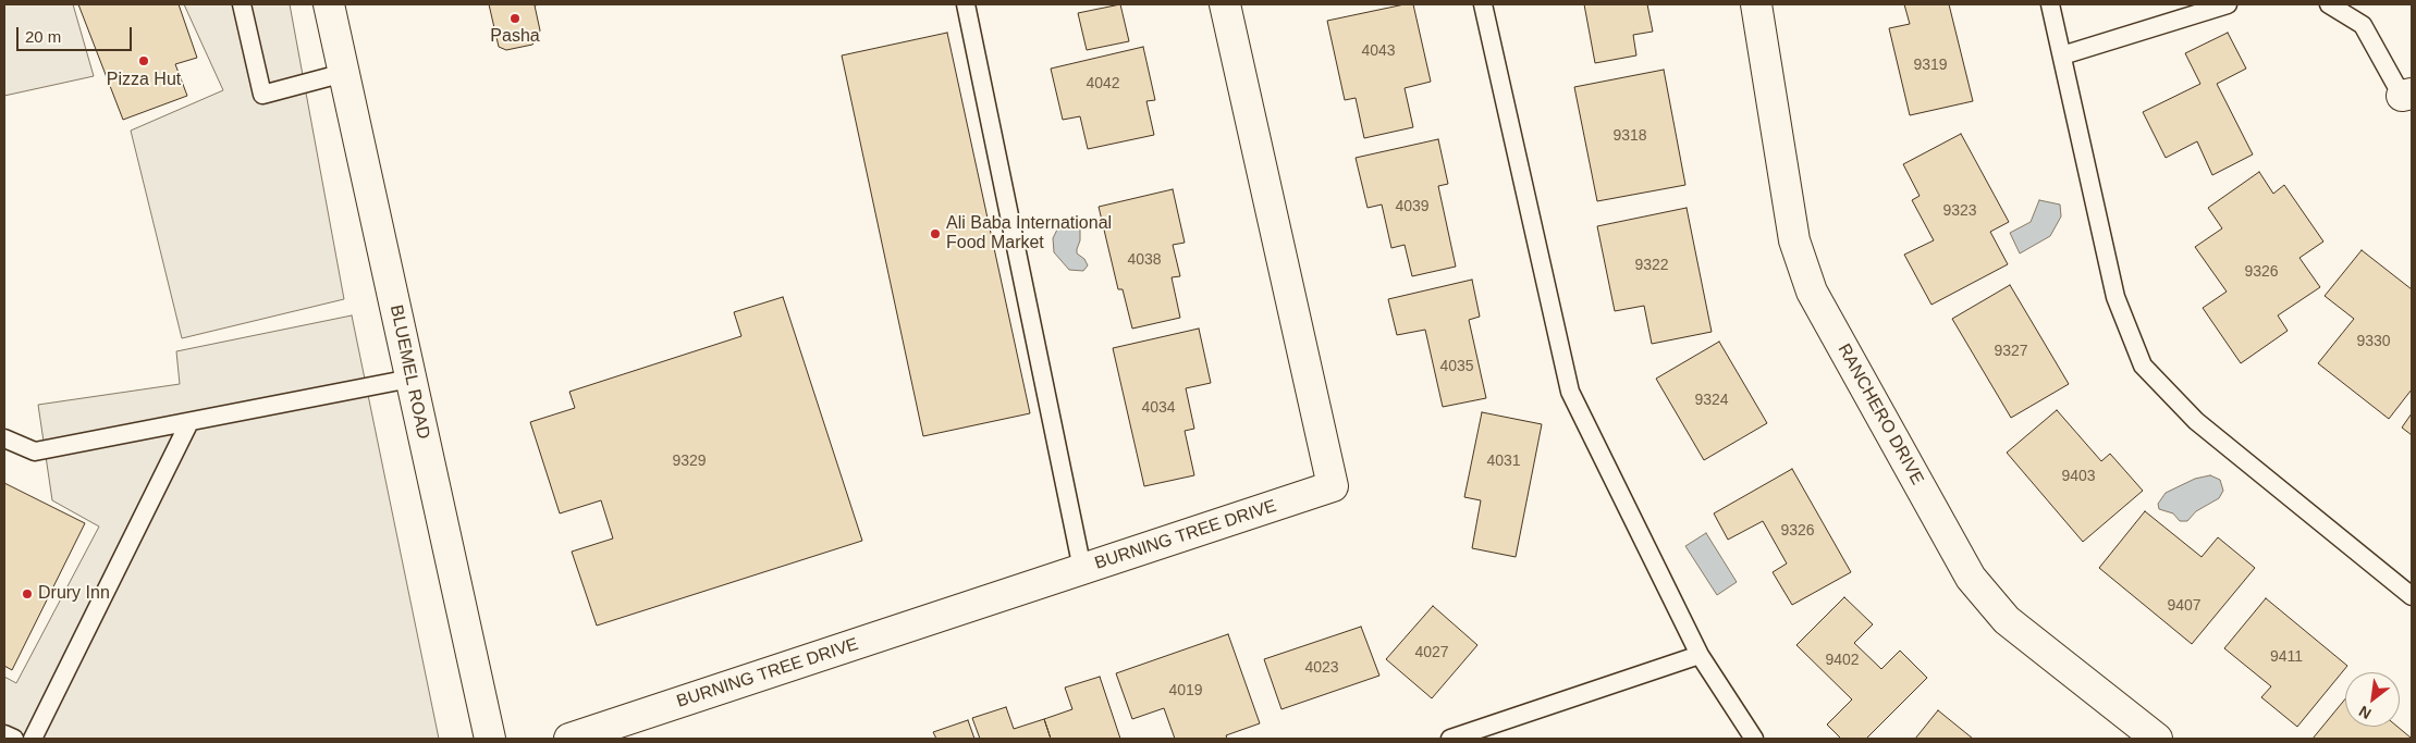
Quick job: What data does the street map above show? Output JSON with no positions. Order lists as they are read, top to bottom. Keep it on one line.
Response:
{"streets":{"street":["BLUEMEL ROAD","RANCHERO DRIVE","BURNING TREE DRIVE"]},"places":["Pasha","Pizza Hut","Ali Baba International Food Market","Drury Inn"],"house_numbers":["4043","9319","4042","9318","4039","9323","4038","9322","9326","9330","9327","4035","9324","4034","9329","4031","9403","9326","9407","4027","9411","9402","4023","4019"],"scale_bar":"20 m","north":"bottom left"}
